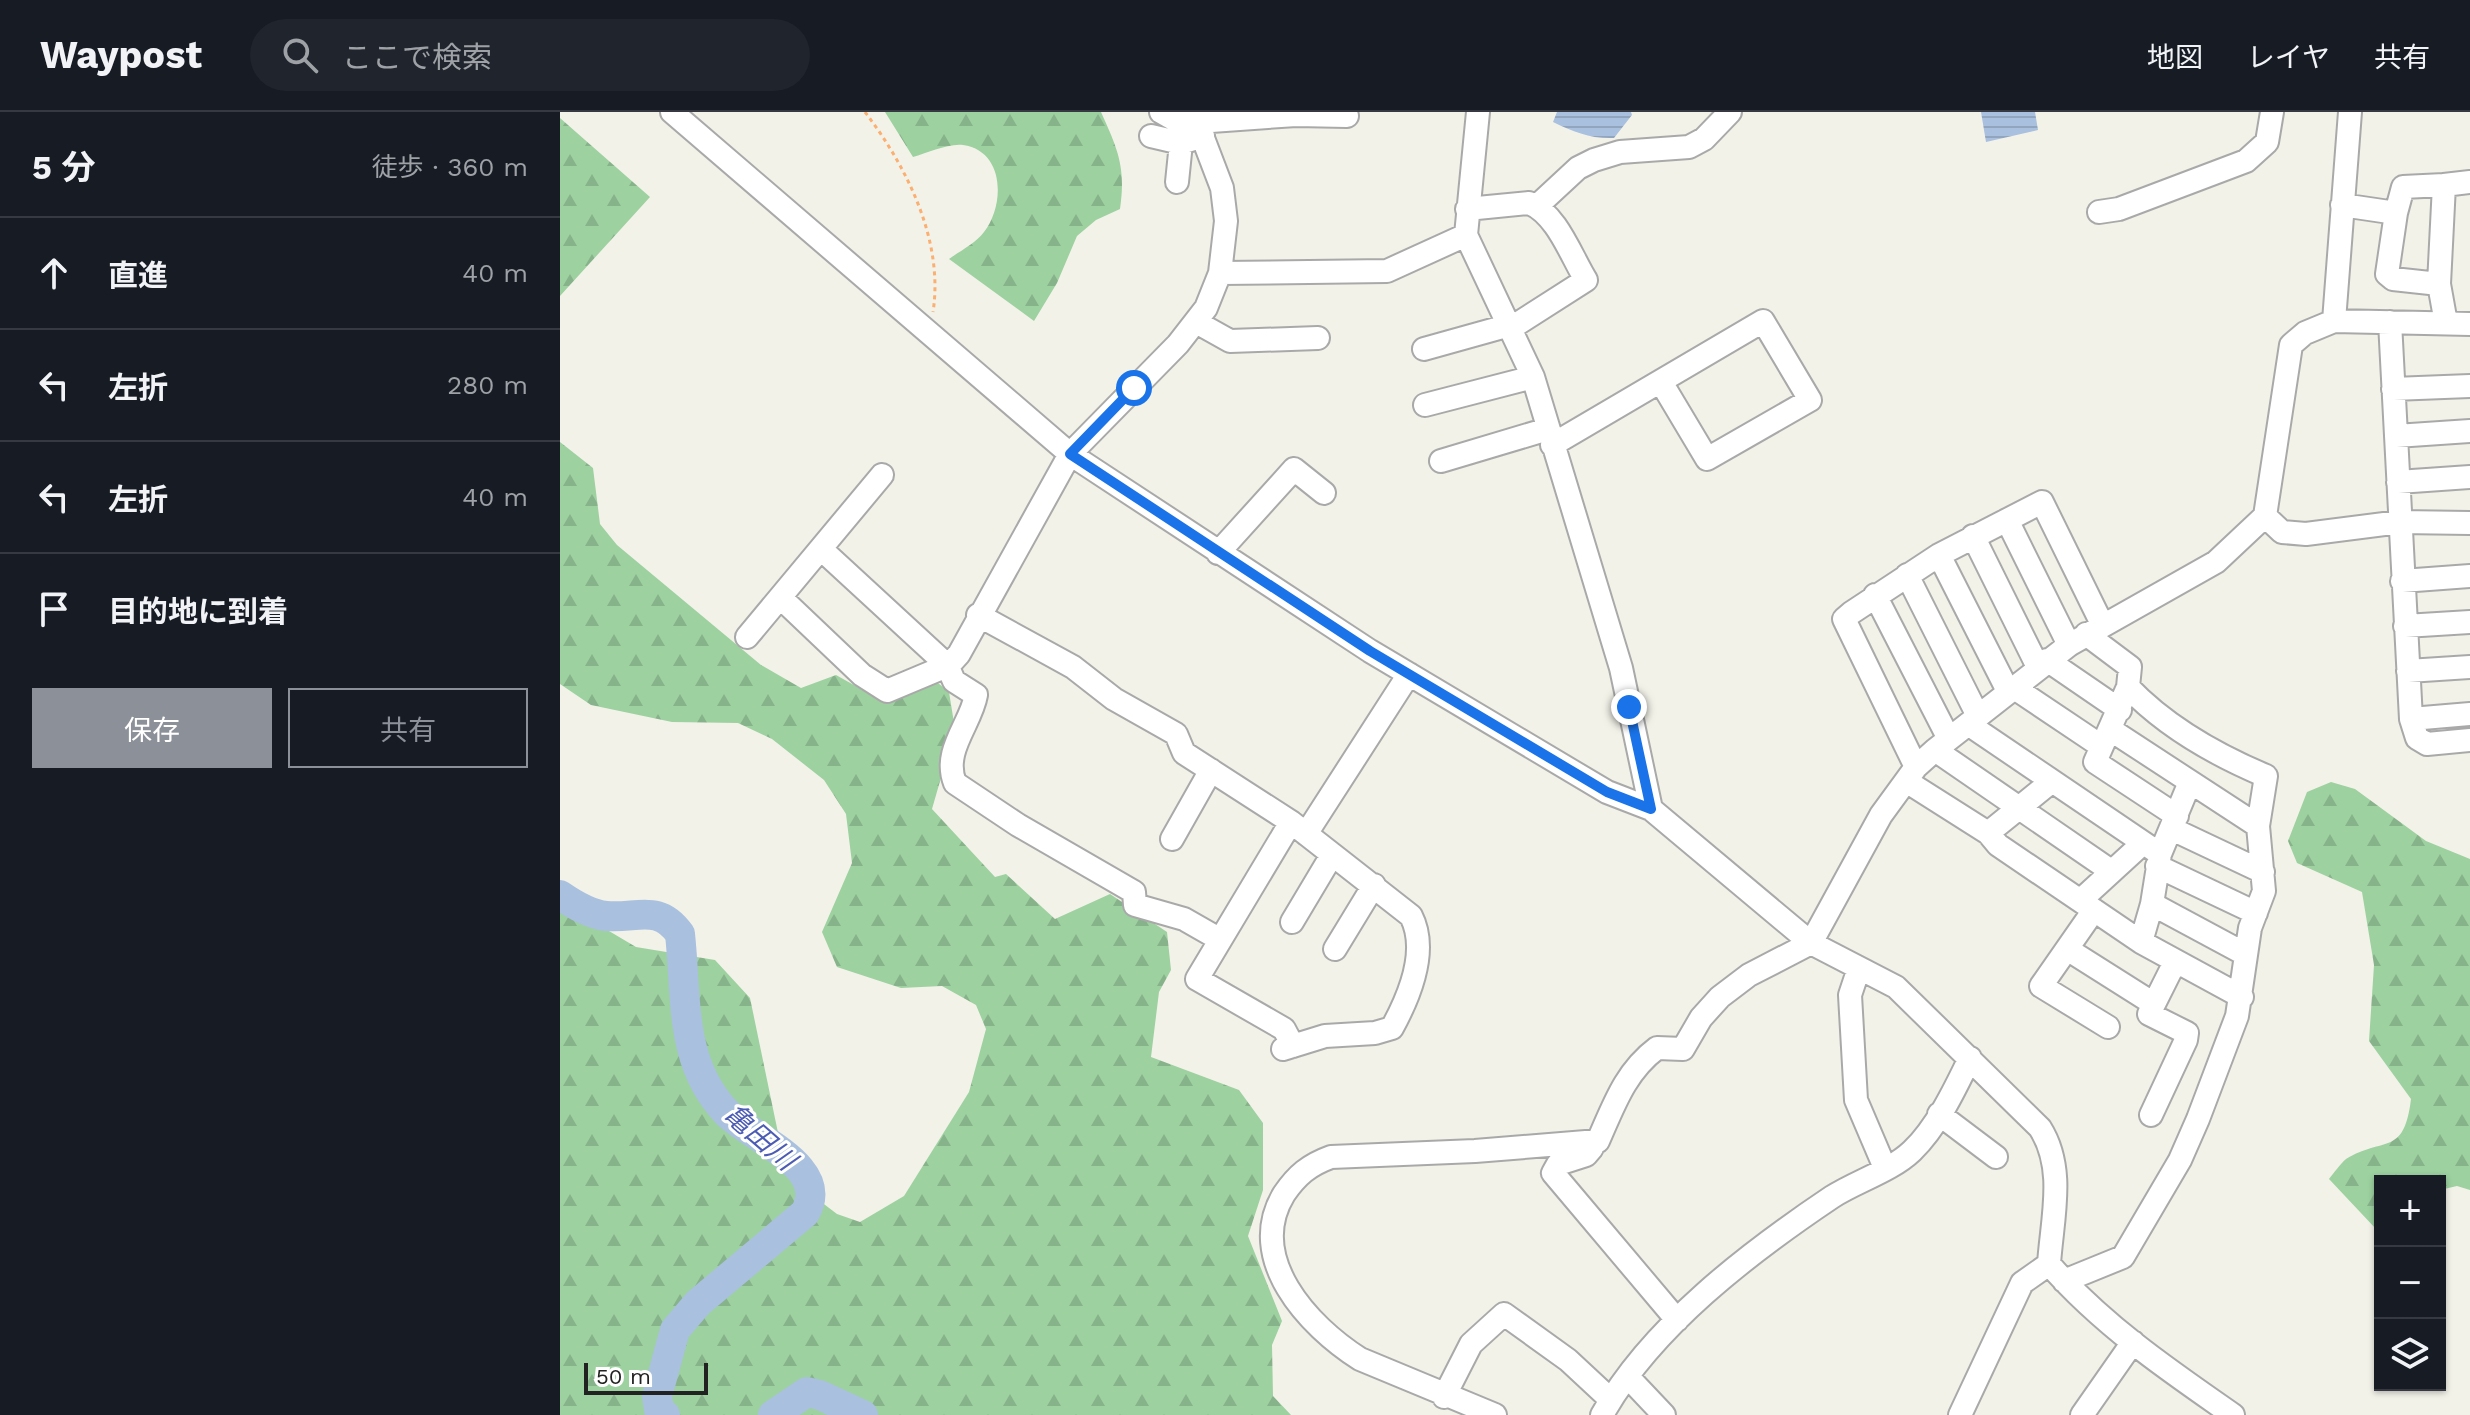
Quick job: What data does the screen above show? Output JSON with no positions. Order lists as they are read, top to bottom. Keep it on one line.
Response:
{"water":["亀田川"],"scale_bar":"50 m","page":{"header":"Waypost","search":"ここで検索","nav":["地図","レイヤ","共有"],"heading":["5 分","徒歩 · 360 m"],"list":[["直進","40 m"],["左折","280 m"],["左折","40 m"],"目的地に到着"],"buttons":["保存","共有"],"map_buttons":["+","−"],"scale":"50 m"}}
